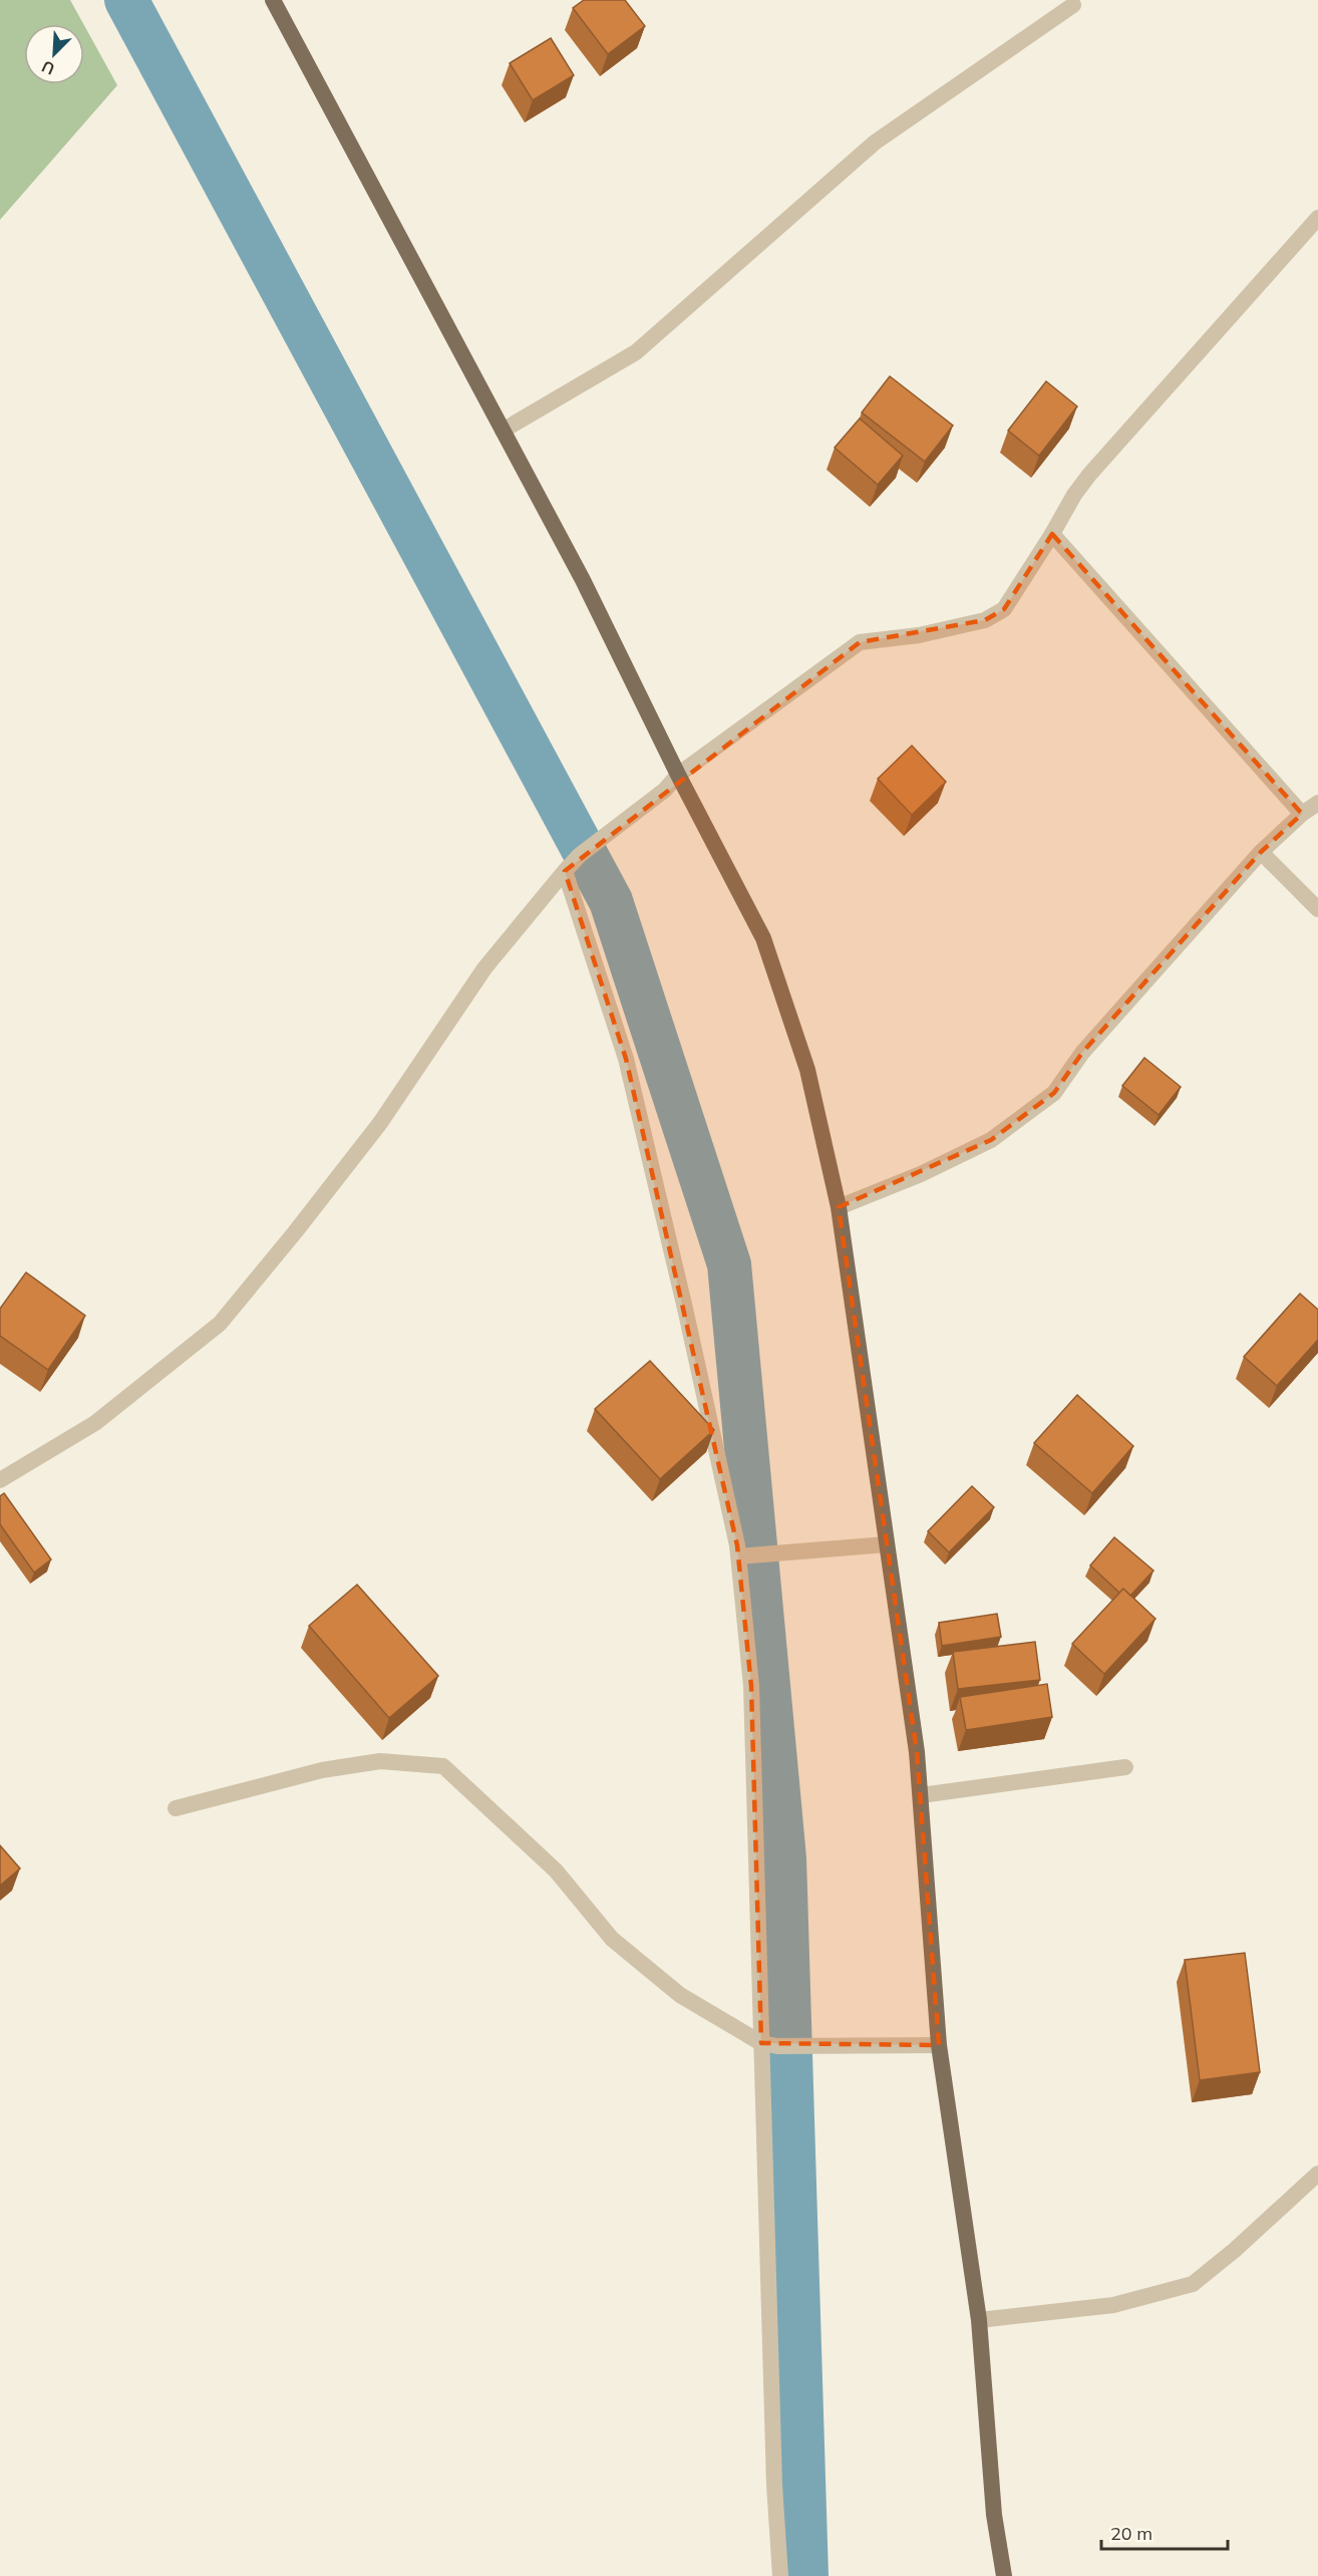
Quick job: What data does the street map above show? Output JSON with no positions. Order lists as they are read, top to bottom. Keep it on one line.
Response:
{"scale_bar":"20 m","north":"bottom left"}
